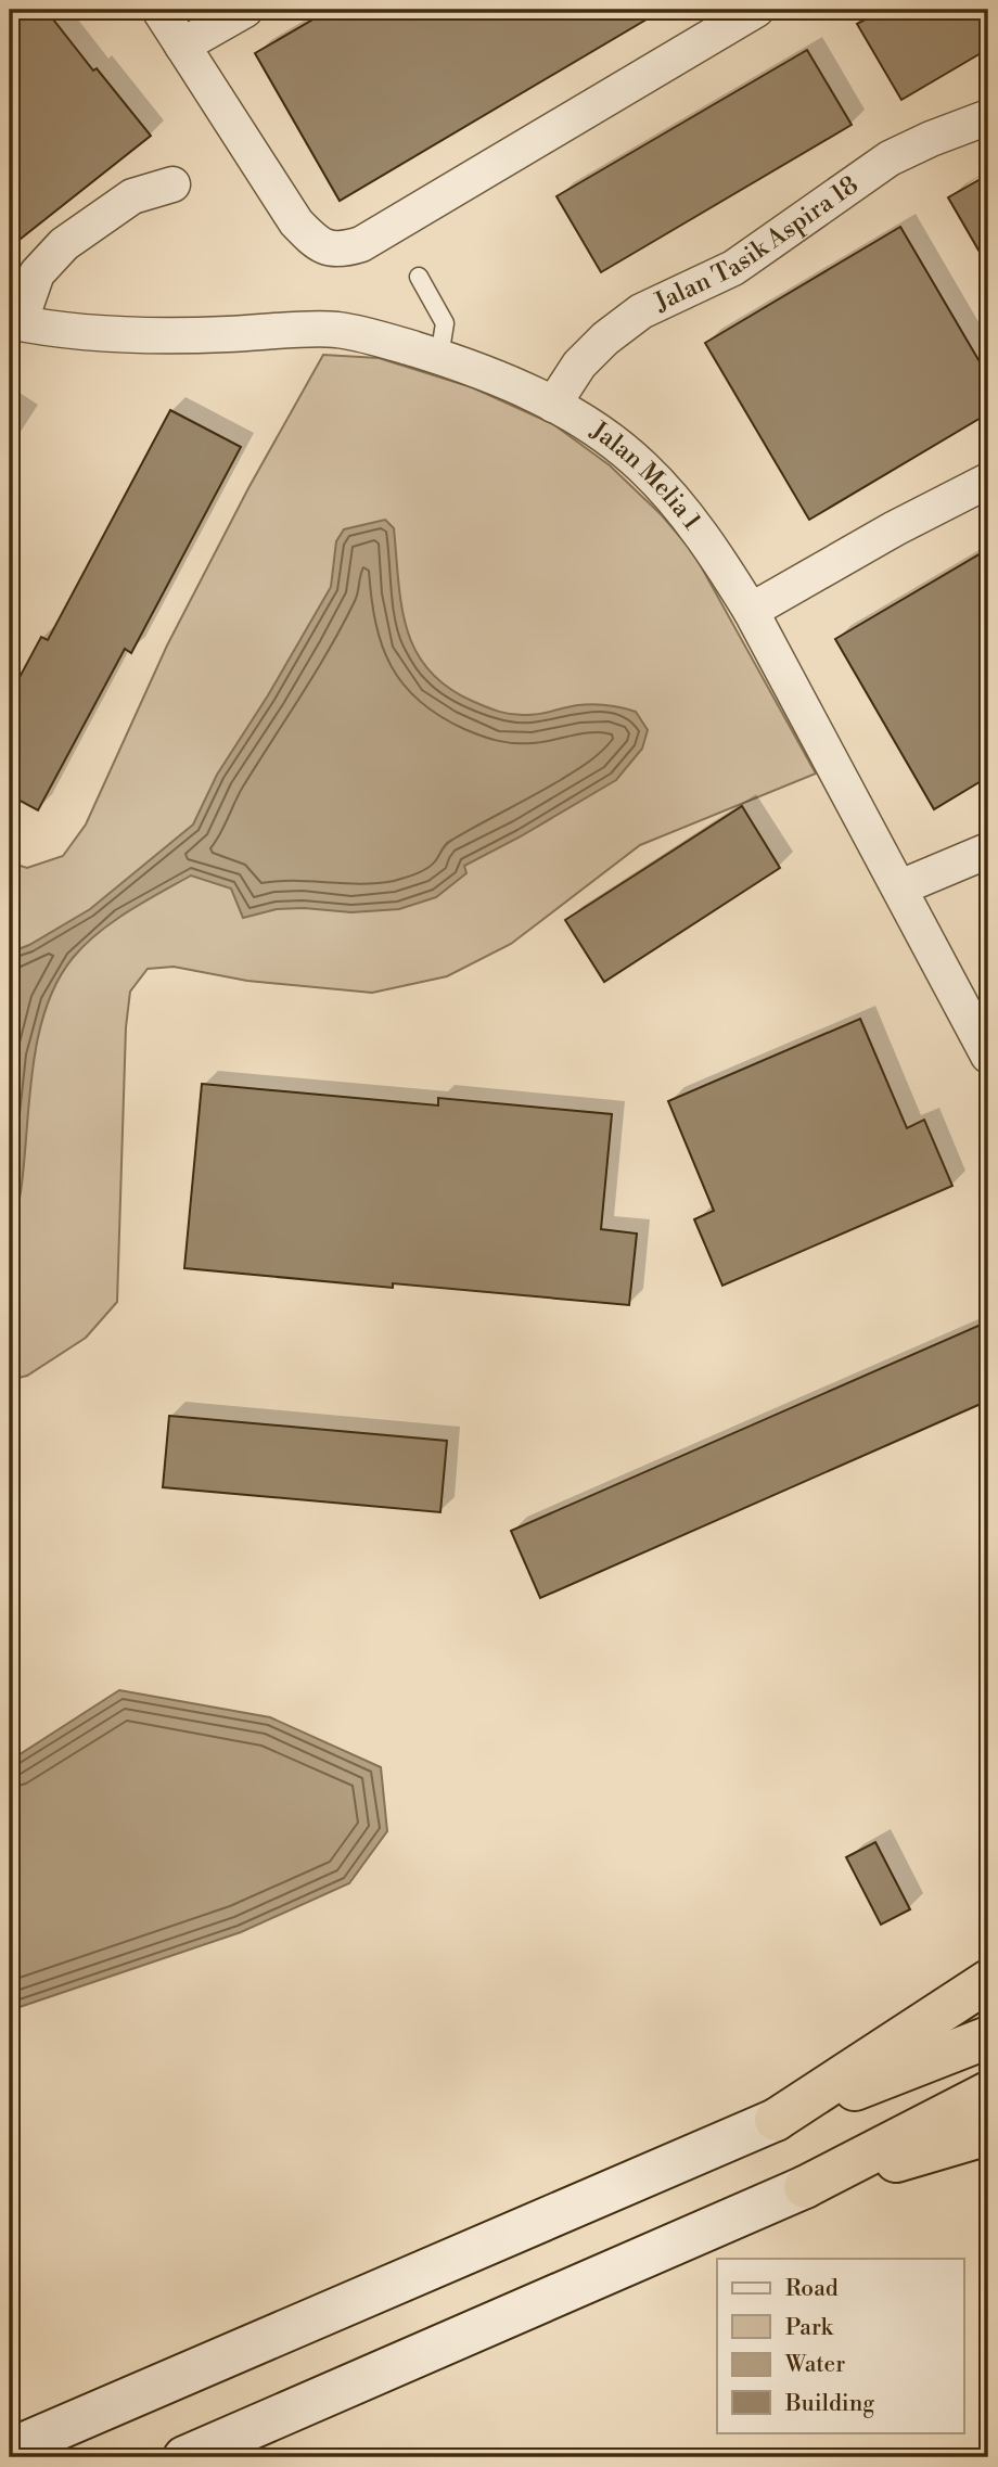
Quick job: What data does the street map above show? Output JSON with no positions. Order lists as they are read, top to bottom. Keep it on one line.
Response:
{"streets":{"street":["Jalan Tasik Aspira 18","Jalan Melia 1"]},"crossings":[["Jalan Tasik Aspira 18","Jalan Melia 1"]],"legend":["Road","Park","Water","Building"]}
